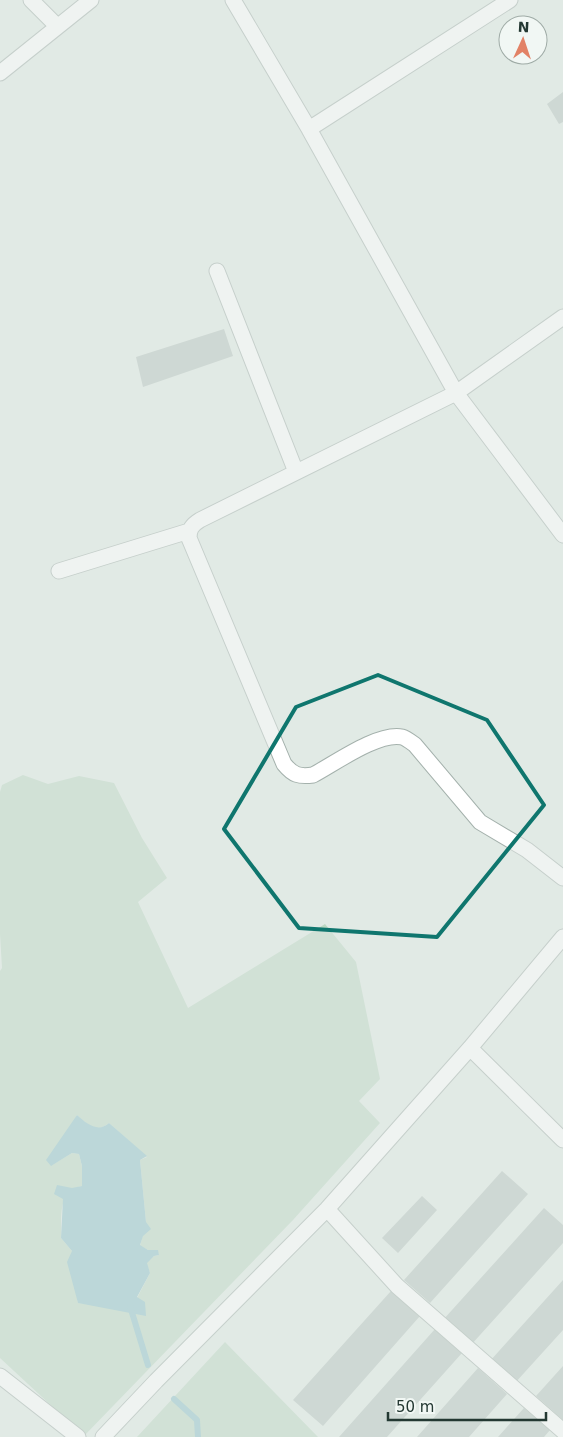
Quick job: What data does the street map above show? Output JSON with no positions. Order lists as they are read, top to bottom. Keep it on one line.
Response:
{"scale_bar":"50 m","north":"top"}
